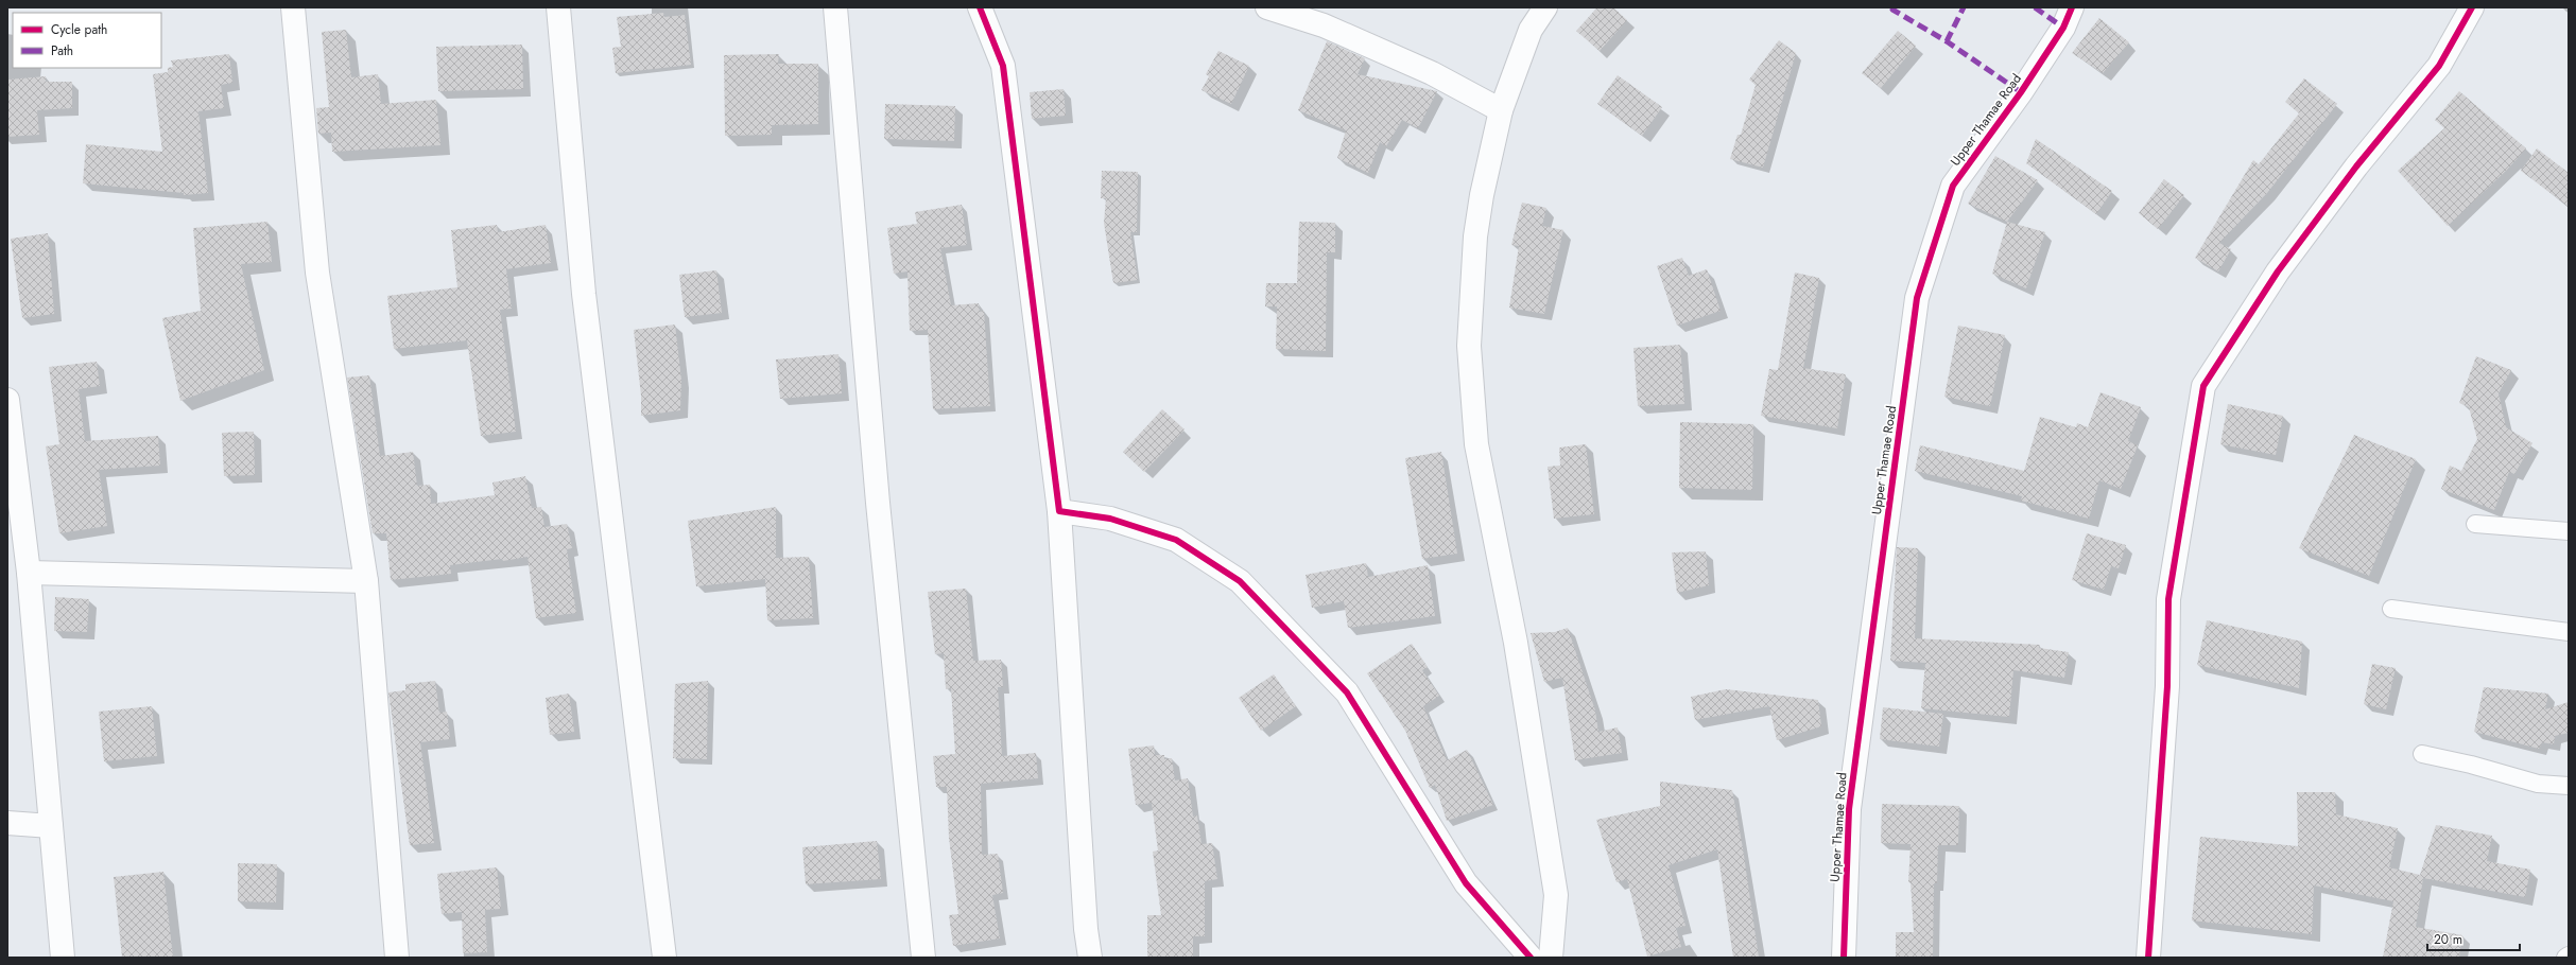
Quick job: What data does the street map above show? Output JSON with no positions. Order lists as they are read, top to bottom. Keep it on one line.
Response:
{"streets":{"street":["Upper Thamae Road"]},"legend":["Cycle path","Path"],"scale_bar":"20 m"}
